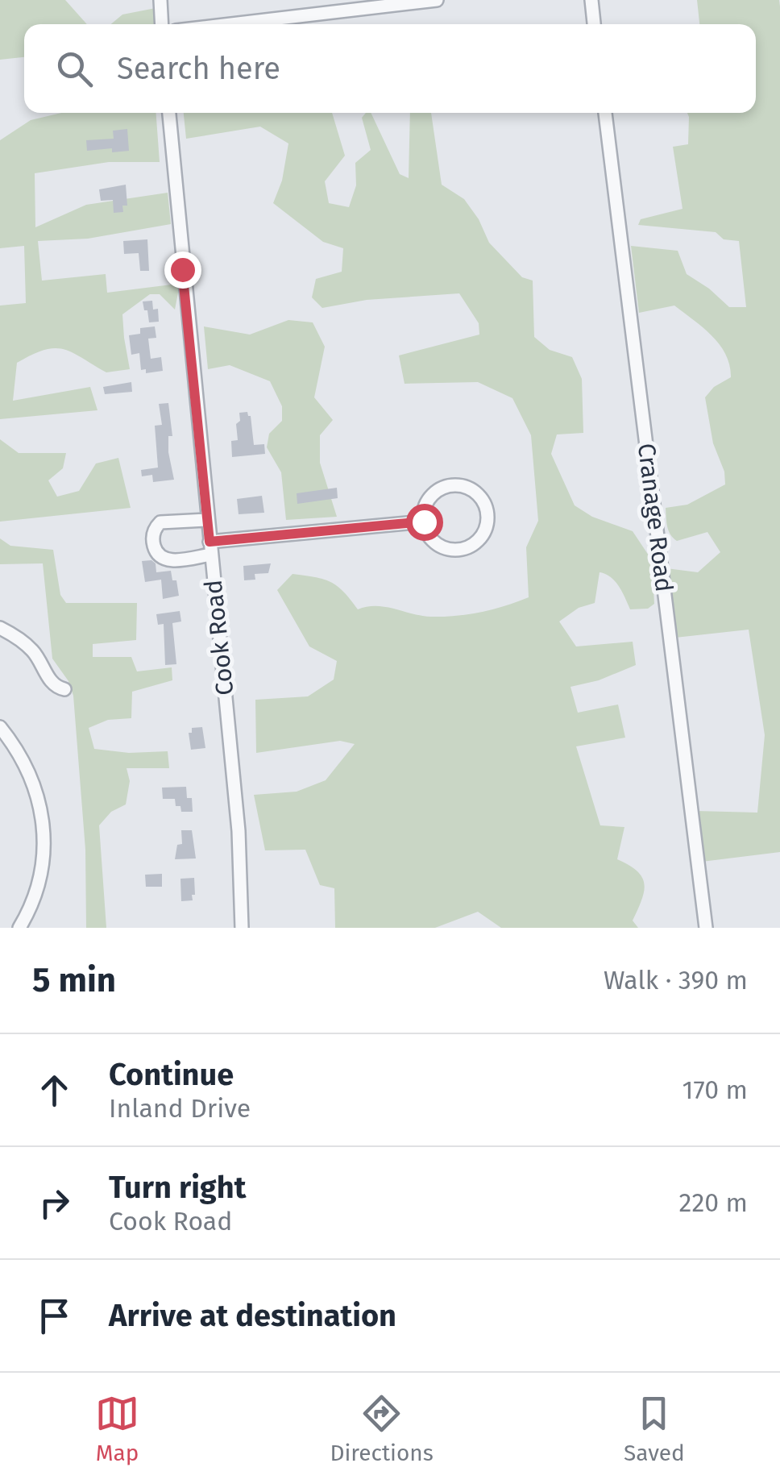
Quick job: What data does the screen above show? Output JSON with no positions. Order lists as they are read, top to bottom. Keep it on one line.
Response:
{"streets":{"street":["Cranage Road","Cook Road"]},"page":{"search":"Search here","heading":["5 min","Walk · 390 m"],"list":[["Continue","Inland Drive","170 m"],["Turn right","Cook Road","220 m"],"Arrive at destination"],"nav":["Map","Directions","Saved"]}}
